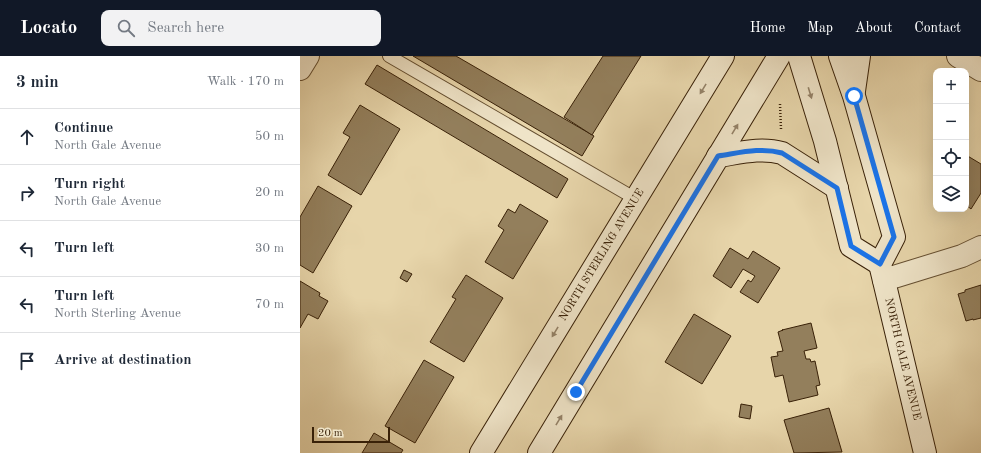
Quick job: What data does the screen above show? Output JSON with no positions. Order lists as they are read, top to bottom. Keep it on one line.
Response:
{"streets":{"main road":["NORTH STERLING AVENUE","NORTH GALE AVENUE"]},"scale_bar":"20 m","page":{"header":"Locato","search":"Search here","nav":["Home","Map","About","Contact"],"heading":["3 min","Walk · 170 m"],"map_buttons":["+","−"],"list":[["Continue","North Gale Avenue","50 m"],["Turn right","North Gale Avenue","20 m"],["Turn left","30 m"],["Turn left","North Sterling Avenue","70 m"],"Arrive at destination"],"scale":"20 m"}}
